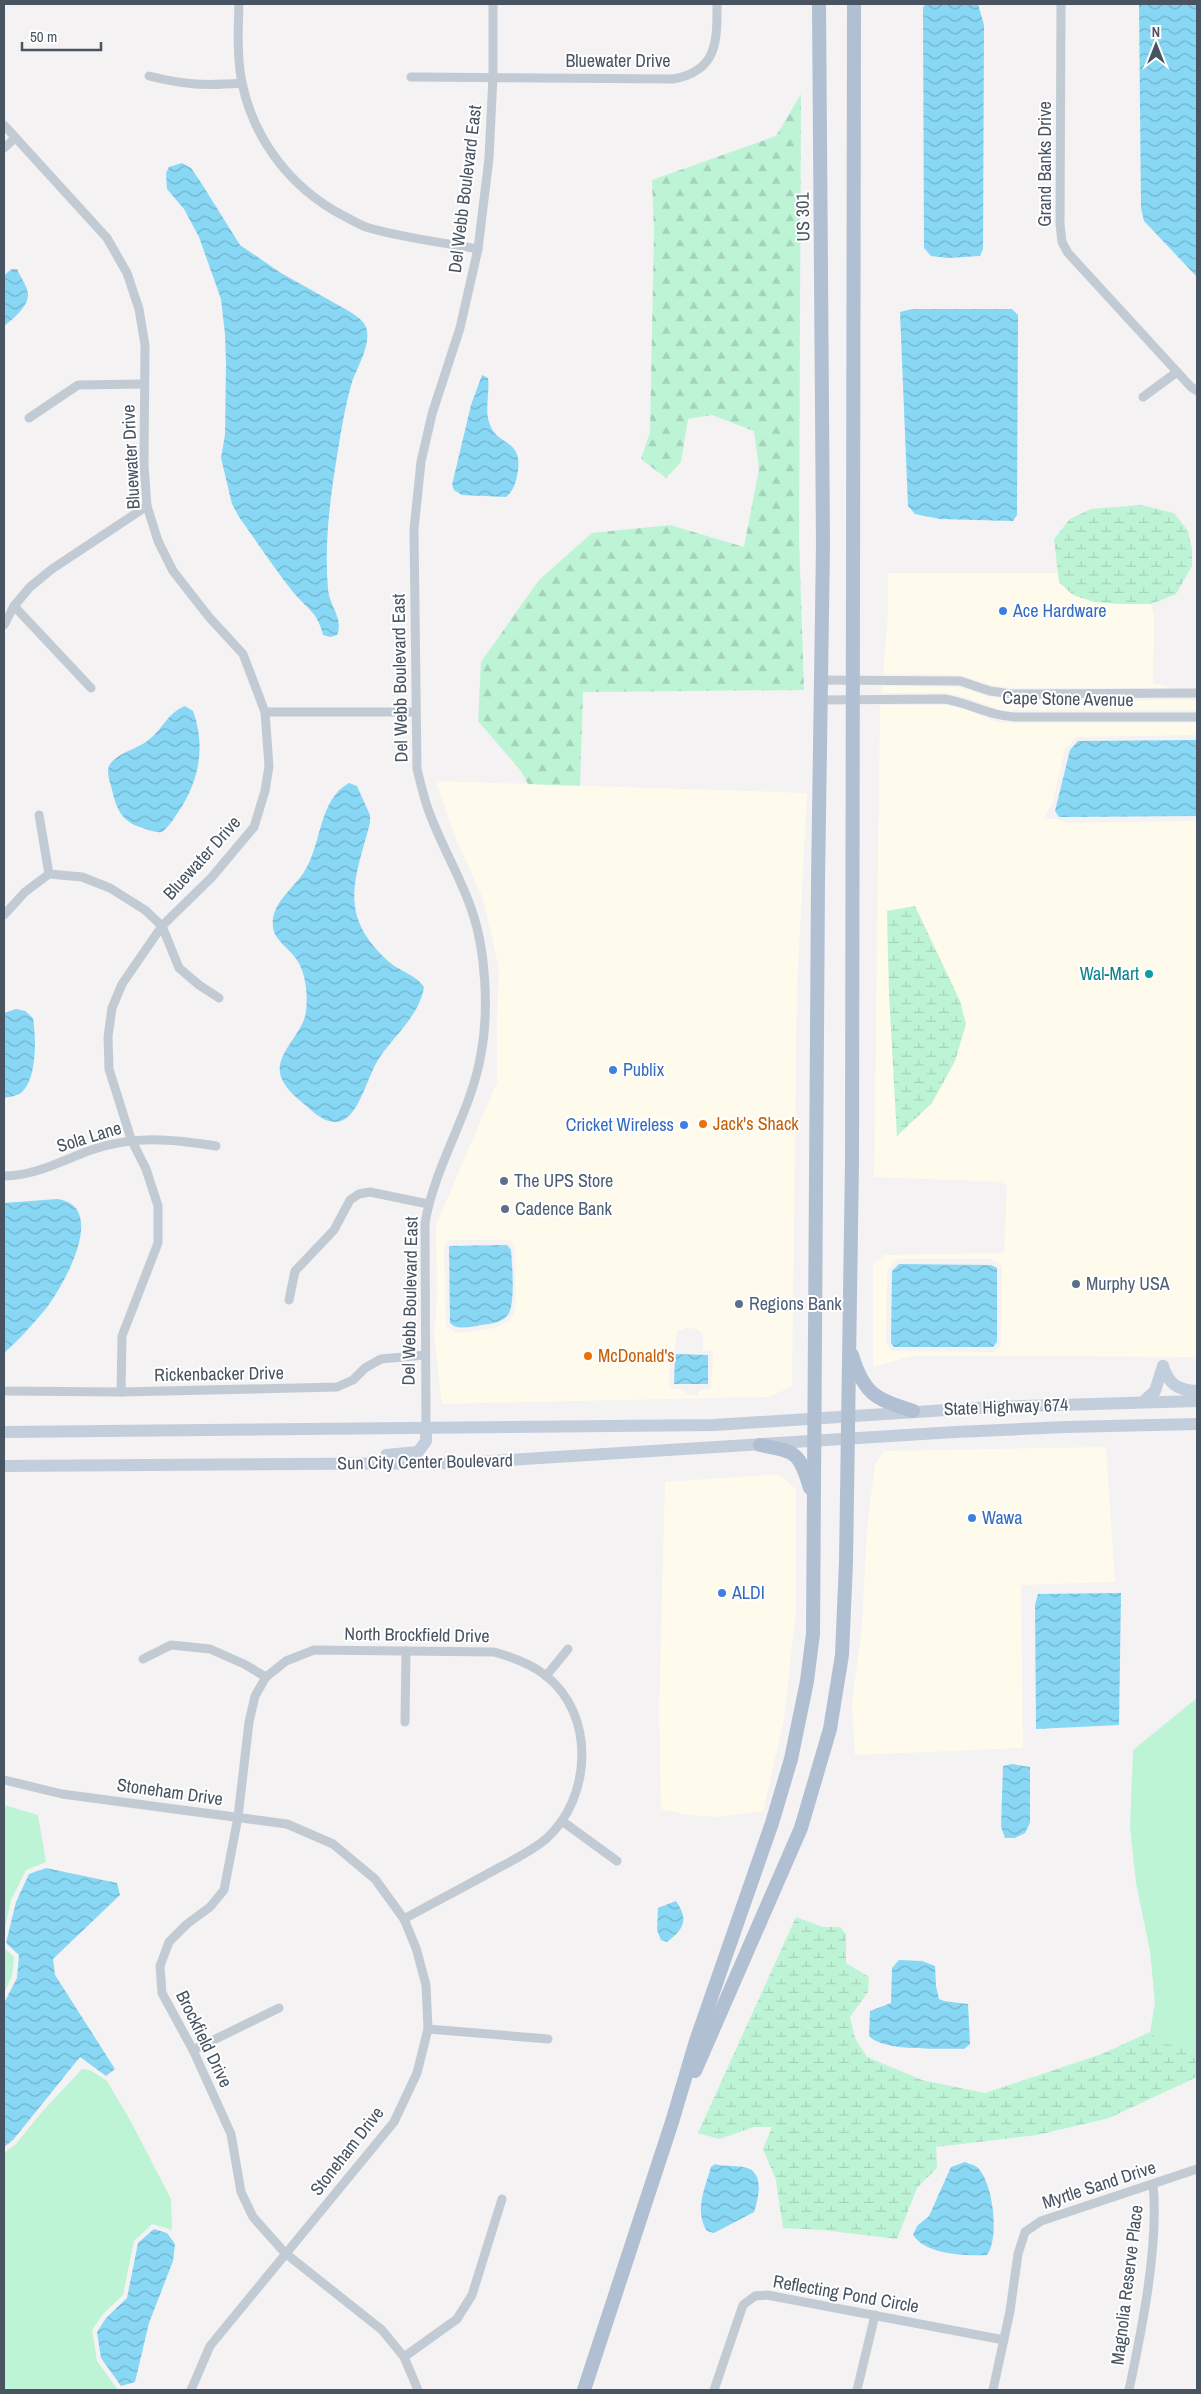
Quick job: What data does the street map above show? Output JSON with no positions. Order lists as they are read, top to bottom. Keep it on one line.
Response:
{"streets":{"main road":["US 301","State Highway 674","Sun City Center Boulevard"],"street":["Bluewater Drive","Grand Banks Drive","Del Webb Boulevard East","Cape Stone Avenue","Sola Lane","Rickenbacker Drive","North Brockfield Drive","Stoneham Drive","Brockfield Drive","Myrtle Sand Drive","Magnolia Reserve Place","Reflecting Pond Circle"]},"crossings":[["Bluewater Drive","Del Webb Boulevard East"],["Bluewater Drive","Sola Lane"],["Bluewater Drive","Rickenbacker Drive"],["Del Webb Boulevard East","Rickenbacker Drive"],["Del Webb Boulevard East","Sun City Center Boulevard"],["US 301","Cape Stone Avenue"],["US 301","State Highway 674"],["US 301","Sun City Center Boulevard"],["State Highway 674","Sun City Center Boulevard"],["North Brockfield Drive","Stoneham Drive"],["North Brockfield Drive","Brockfield Drive"],["Stoneham Drive","Brockfield Drive"],["Myrtle Sand Drive","Magnolia Reserve Place"],["Myrtle Sand Drive","Reflecting Pond Circle"]],"places":["Ace Hardware","Wal-Mart","Publix","Jack's Shack","Cricket Wireless","The UPS Store","Cadence Bank","Murphy USA","Regions Bank","McDonald's","Wawa","ALDI"],"scale_bar":"50 m","north":"top"}
